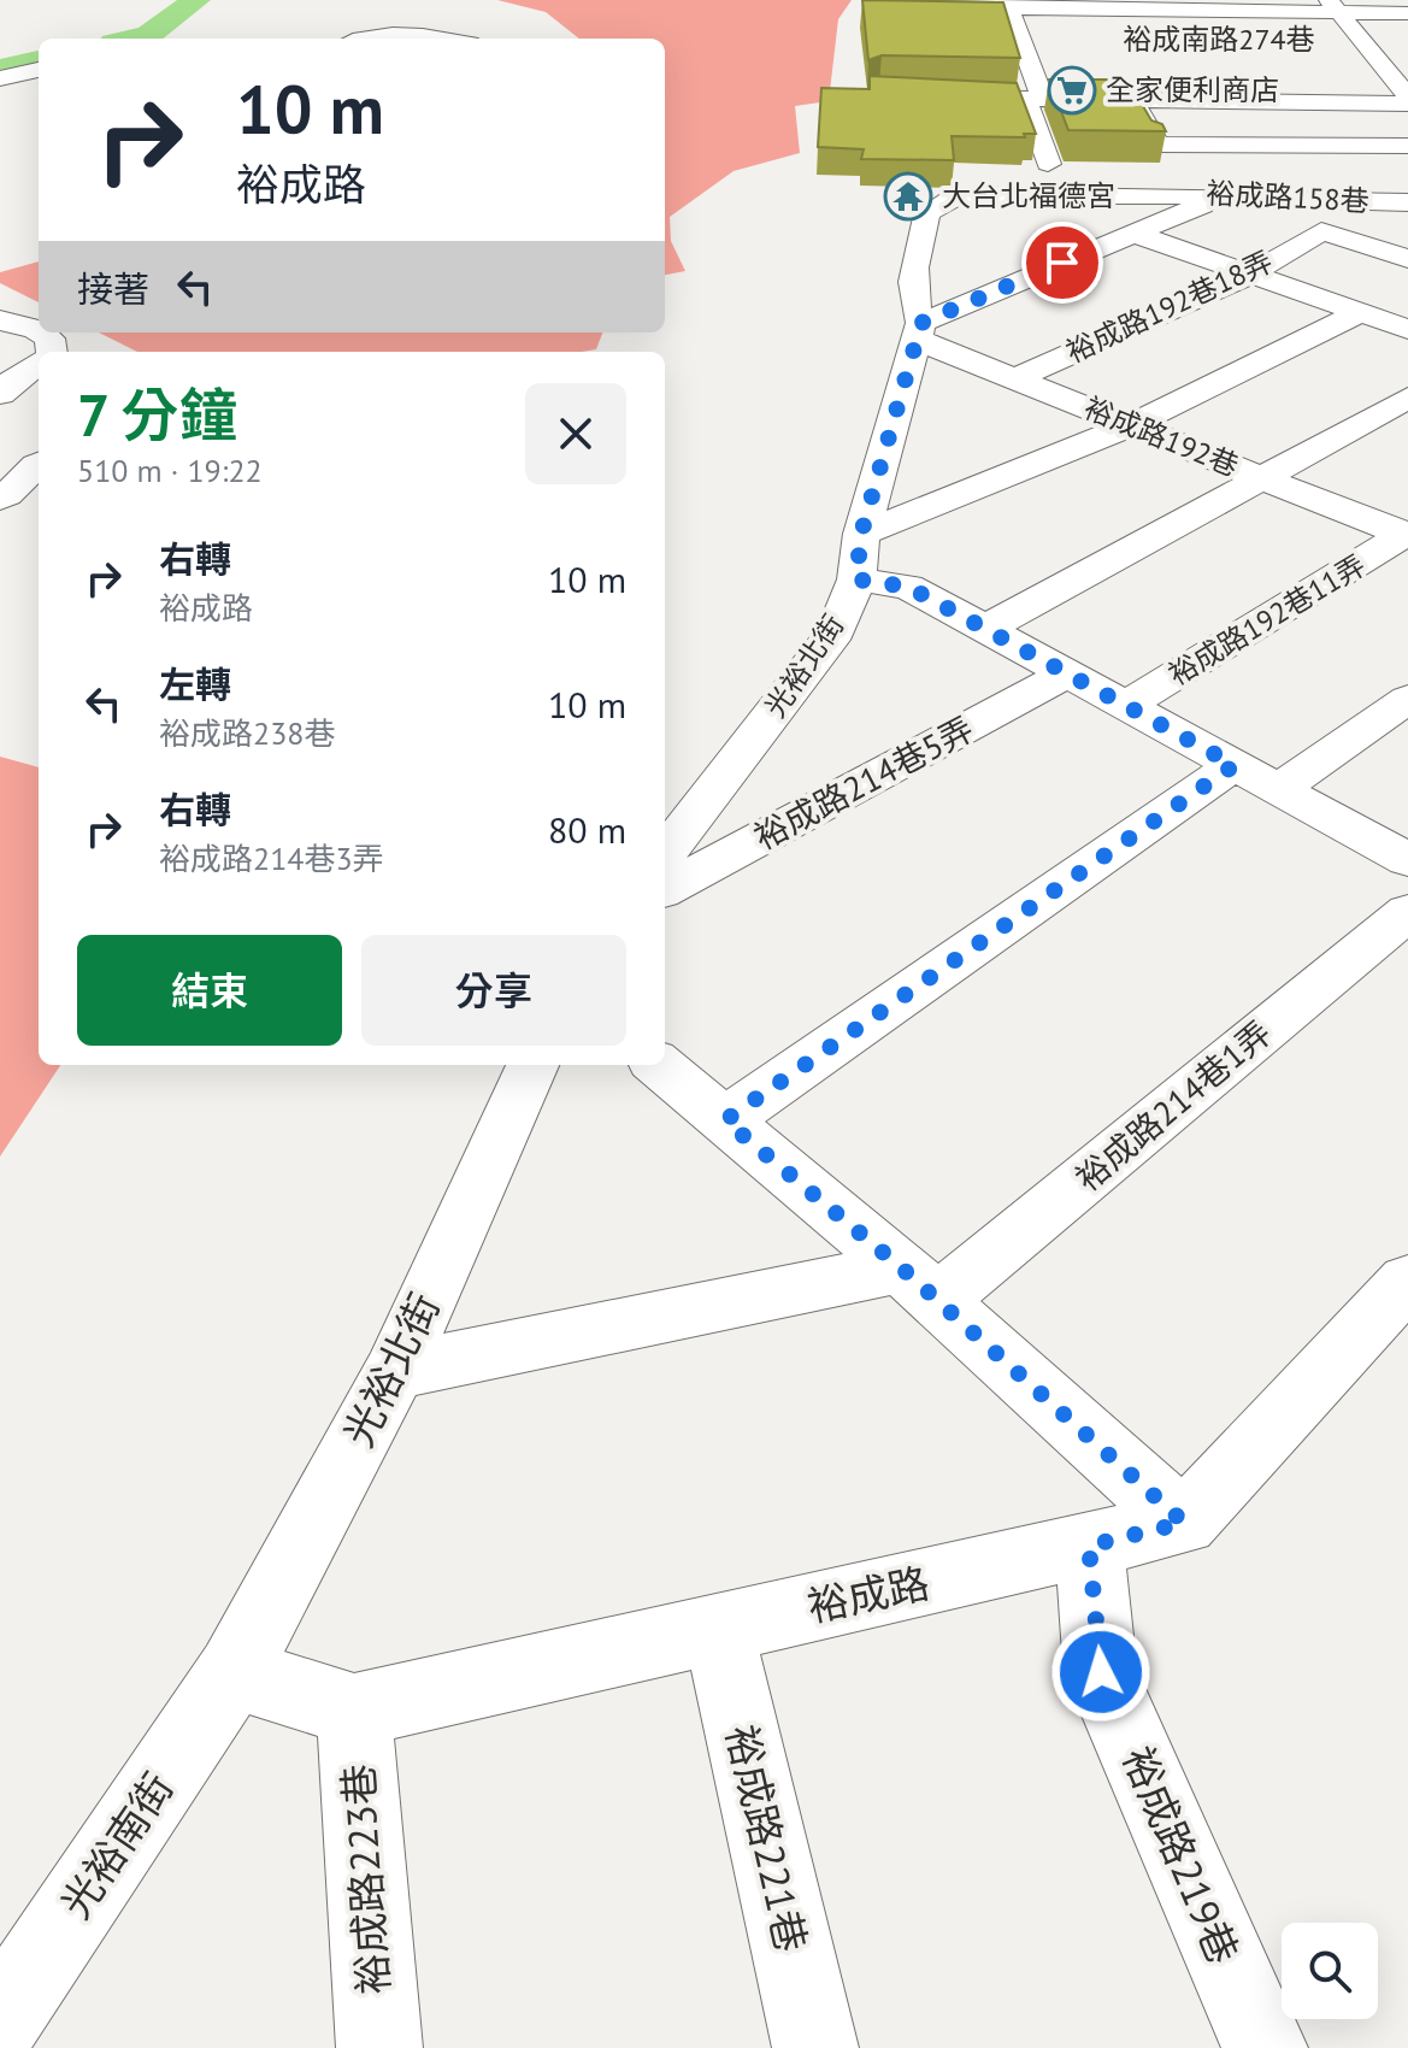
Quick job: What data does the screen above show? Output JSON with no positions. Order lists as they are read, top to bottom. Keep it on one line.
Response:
{"streets":{"street":["裕成南路274巷","裕成路158巷","裕成路192巷18弄","裕成路192巷","裕成路192巷11弄","光裕北街","裕成路214巷5弄","裕成路214巷1弄","裕成路","裕成路221巷","光裕南街","裕成路219巷","裕成路223巷"]},"crossings":[["裕成路158巷","裕成路192巷18弄"],["裕成路192巷18弄","裕成路192巷"],["裕成路192巷","裕成路192巷11弄"],["裕成路192巷","光裕北街"],["光裕北街","光裕南街"],["裕成路","裕成路221巷"],["裕成路","裕成路219巷"],["裕成路","裕成路223巷"]],"places":{"supermarket":["全家便利商店"],"temple":["大台北福德宮"]},"page":{"turn":["10 m","裕成路"],"then":"接著","heading":["7 分鐘","510 m · 19:22"],"list":[{"name":"右轉","note":"裕成路","value":"10 m"},{"name":"左轉","note":"裕成路238巷","value":"10 m"},{"name":"右轉","note":"裕成路214巷3弄","value":"80 m"}],"buttons":["結束","分享"]}}
